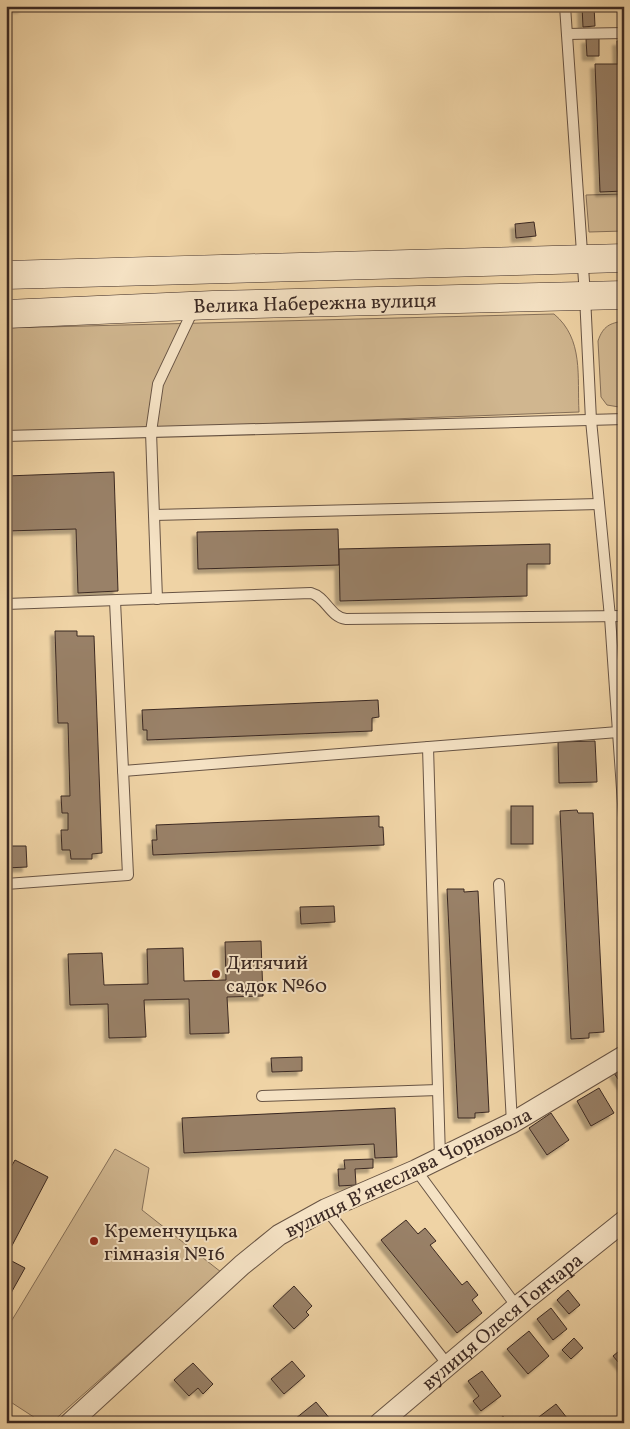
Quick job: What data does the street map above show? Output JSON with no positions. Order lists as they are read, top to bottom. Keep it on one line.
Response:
{"streets":{"street":["Велика Набережна вулиця","вулиця Вʼячеслава Чорновола","вулиця Олеся Гончара"]},"places":["Дитячий садок №60","Кременчуцька гімназія №16"]}
